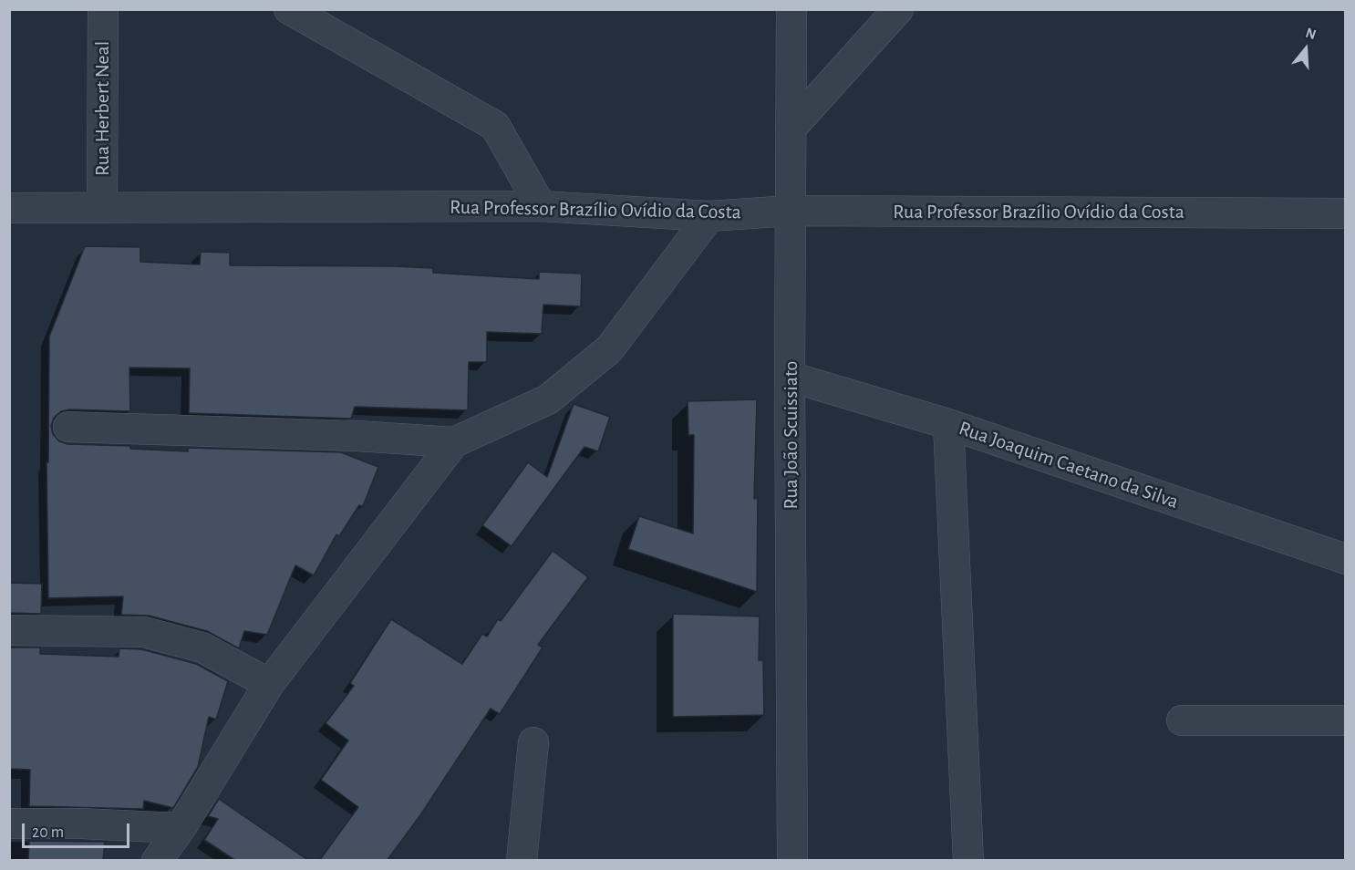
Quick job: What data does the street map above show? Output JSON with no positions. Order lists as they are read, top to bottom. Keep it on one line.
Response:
{"streets":{"street":["Rua Herbert Neal","Rua Professor Brazílio Ovídio da Costa","Rua João Scuissiato","Rua Joaquim Caetano da Silva"]},"crossings":[["Rua Herbert Neal","Rua Professor Brazílio Ovídio da Costa"],["Rua Professor Brazílio Ovídio da Costa","Rua João Scuissiato"],["Rua João Scuissiato","Rua Joaquim Caetano da Silva"]],"scale_bar":"20 m","north":"top"}
